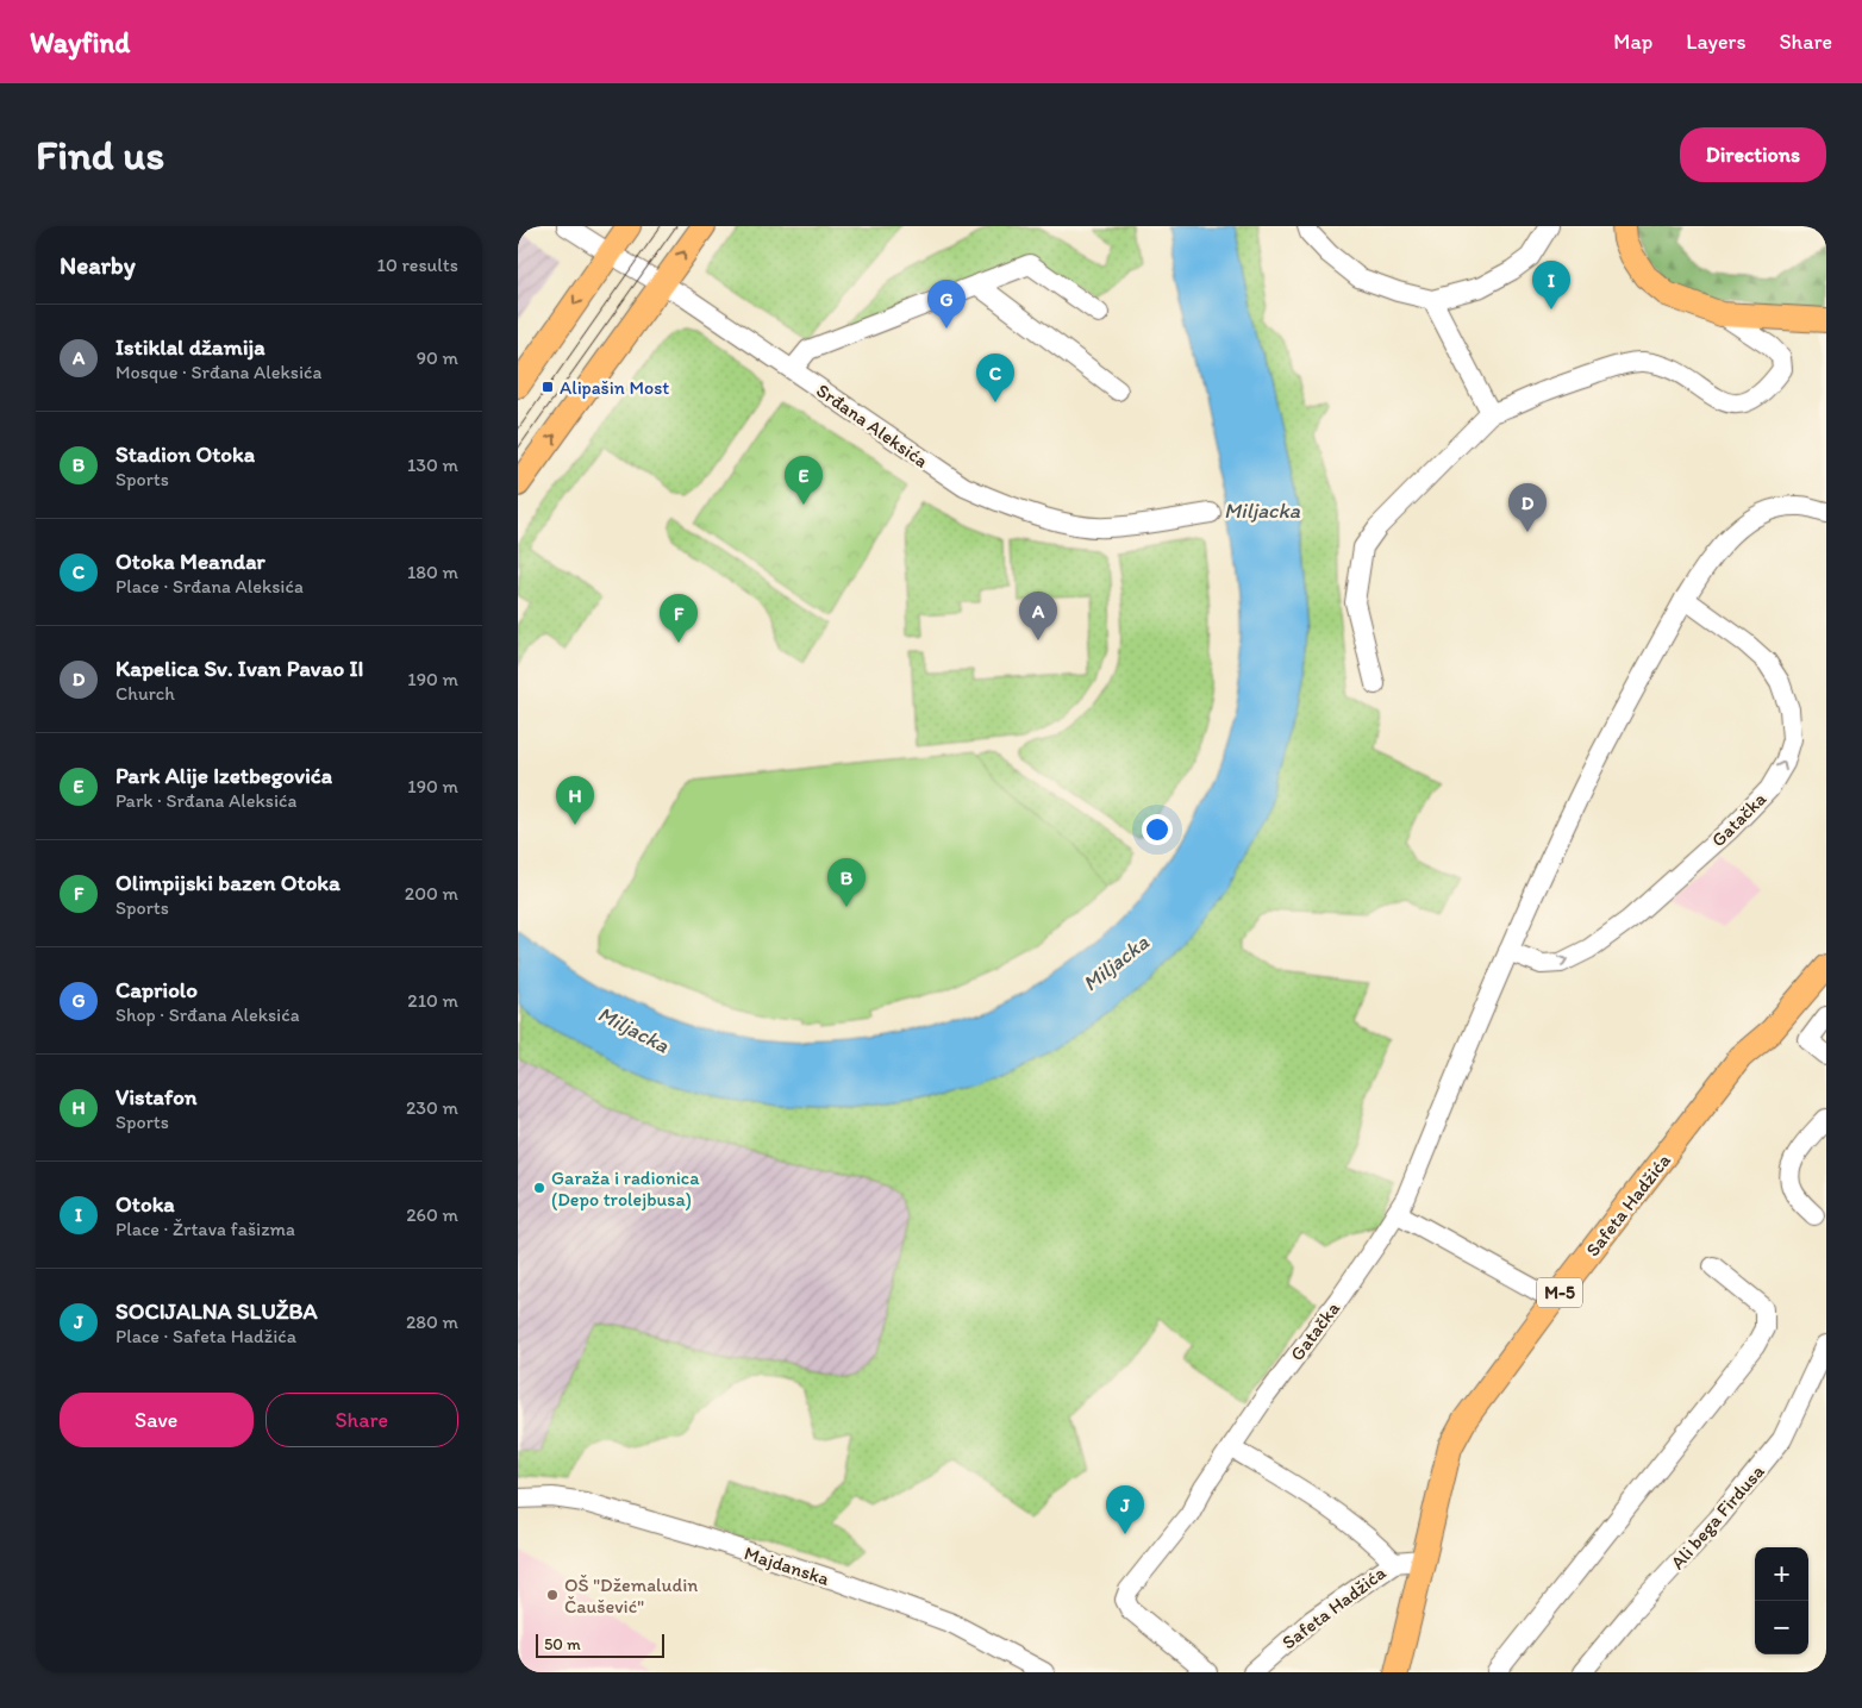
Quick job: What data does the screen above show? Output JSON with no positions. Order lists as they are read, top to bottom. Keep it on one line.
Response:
{"streets":{"main road":["Safeta Hadžića","M-5"],"street":["Srđana Aleksića","Gatačka","Ali bega Firdusa","Majdanska"]},"water":["Miljacka"],"places":{"transit":["Alipašin Most"],"other":["Garaža i radionica (Depo trolejbusa)","OŠ \"Džemaludin Čaušević\""]},"scale_bar":"50 m","page":{"header":"Wayfind","nav":["Map","Layers","Share"],"buttons":["Directions",["Save","Share"]],"title":"Find us","heading":["Nearby","10 results"],"pins":["I","G","C","E","D","A","F","H","B","J"],"list":[{"mark":"A","name":"Istiklal džamija","note":"Mosque · Srđana Aleksića","value":"90 m"},{"mark":"B","name":"Stadion Otoka","note":"Sports","value":"130 m"},{"mark":"C","name":"Otoka Meandar","note":"Place · Srđana Aleksića","value":"180 m"},{"mark":"D","name":"Kapelica Sv. Ivan Pavao II","note":"Church","value":"190 m"},{"mark":"E","name":"Park Alije Izetbegovića","note":"Park · Srđana Aleksića","value":"190 m"},{"mark":"F","name":"Olimpijski bazen Otoka","note":"Sports","value":"200 m"},{"mark":"G","name":"Capriolo","note":"Shop · Srđana Aleksića","value":"210 m"},{"mark":"H","name":"Vistafon","note":"Sports","value":"230 m"},{"mark":"I","name":"Otoka","note":"Place · Žrtava fašizma","value":"260 m"},{"mark":"J","name":"SOCIJALNA SLUŽBA","note":"Place · Safeta Hadžića","value":"280 m"}],"map_buttons":["+","−"],"scale":"50 m"}}
